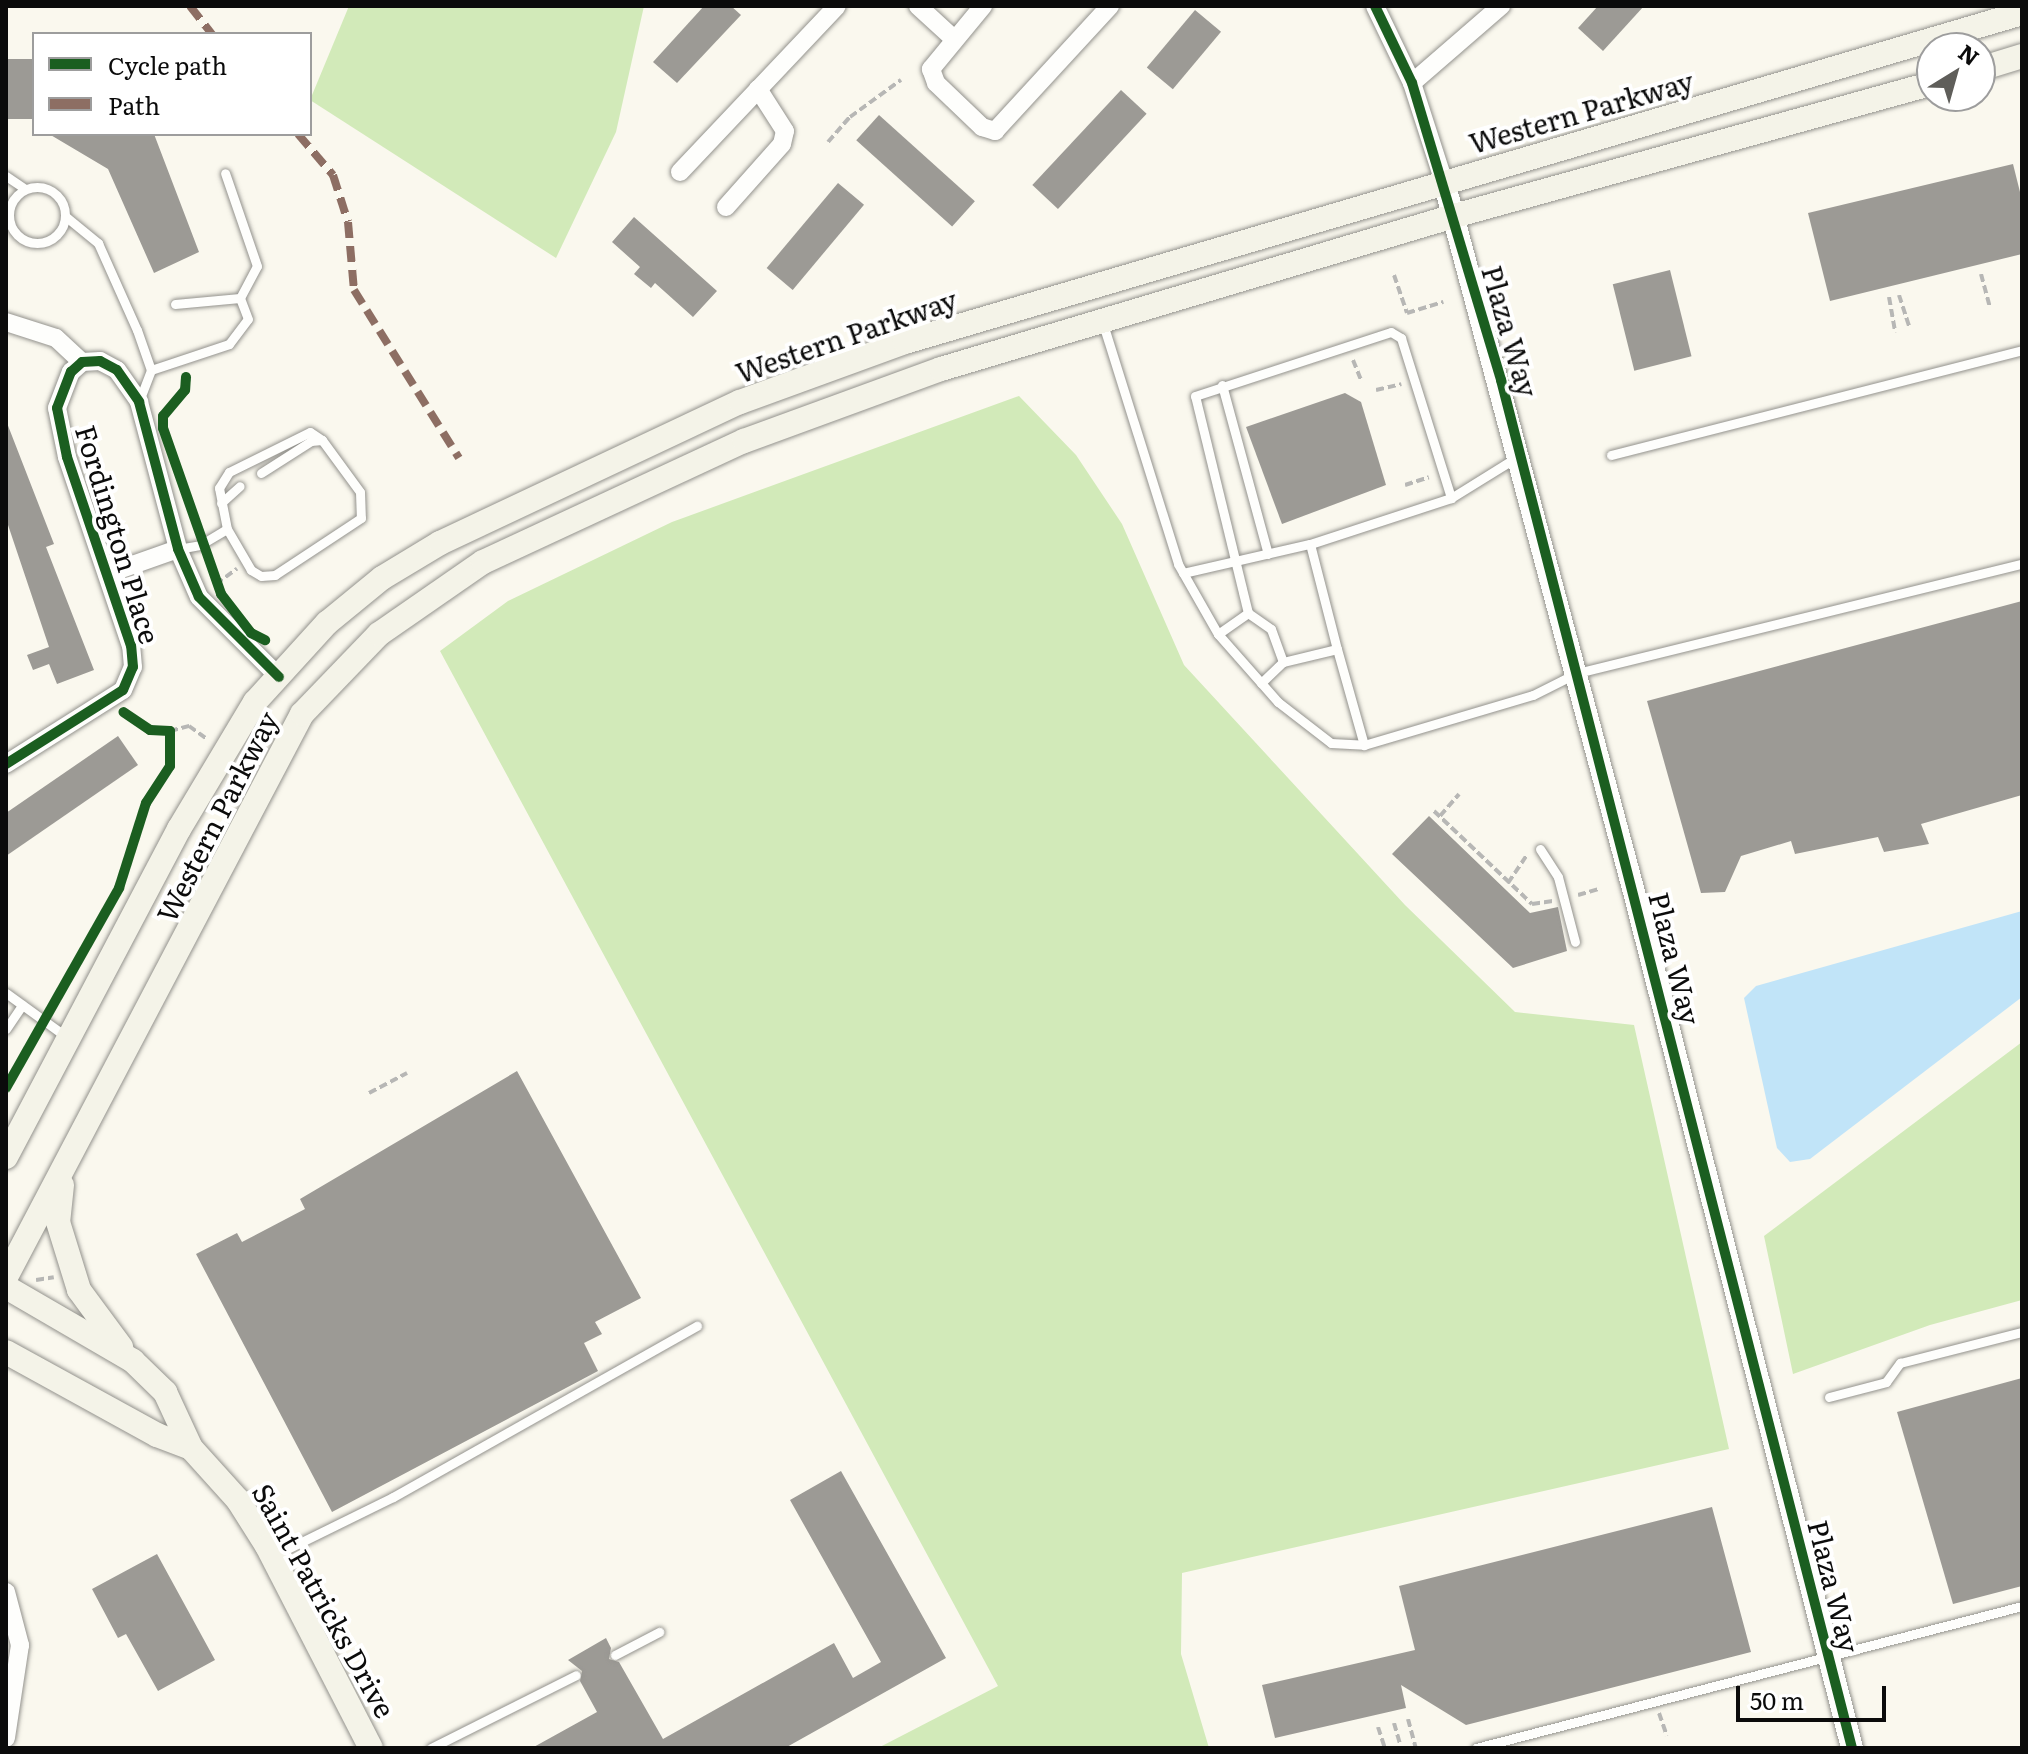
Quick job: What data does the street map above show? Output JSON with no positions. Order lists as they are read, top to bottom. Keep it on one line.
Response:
{"streets":{"main road":["Western Parkway","Saint Patricks Drive"],"street":["Plaza Way","Fordington Place"]},"crossings":[["Western Parkway","Plaza Way"],["Western Parkway","Fordington Place"]],"legend":["Cycle path","Path"],"scale_bar":"50 m","north":"top right"}
